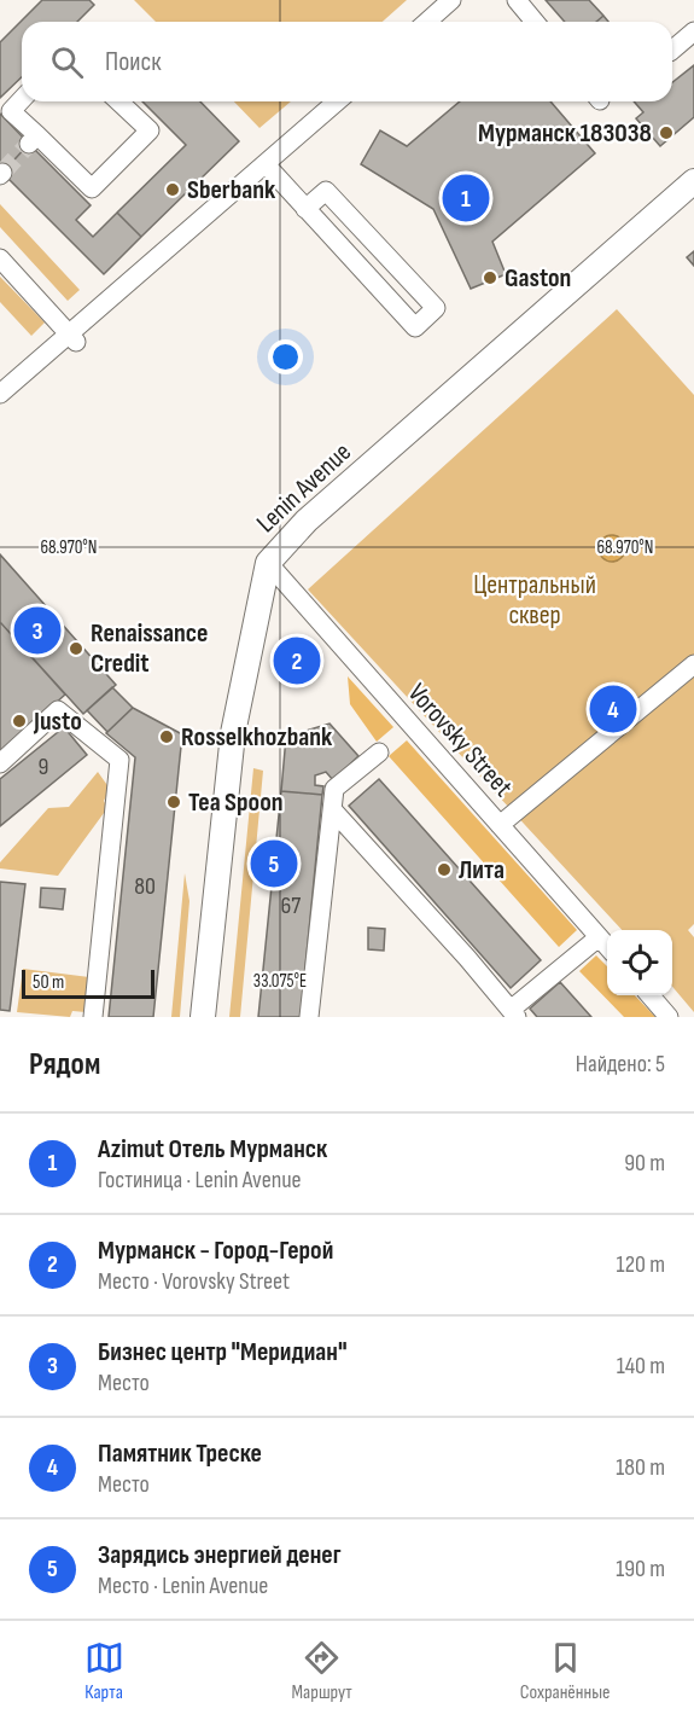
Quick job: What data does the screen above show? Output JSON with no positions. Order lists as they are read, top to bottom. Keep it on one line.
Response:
{"streets":{"main road":["Lenin Avenue"],"street":["Vorovsky Street"]},"crossings":[["Lenin Avenue","Vorovsky Street"]],"parks":["Центральный сквер"],"places":["Мурманск 183038","Sberbank","Gaston","Renaissance Credit","Justo","Rosselkhozbank","Tea Spoon","Лита"],"house_numbers":["9","80","67"],"scale_bar":"50 m","page":{"search":"Поиск","pins":["1","3","2","4","5"],"scale":"50 m","heading":["Рядом","Найдено: 5"],"list":[{"mark":"1","name":"Azimut Отель Мурманск","note":"Гостиница · Lenin Avenue","value":"90 m"},{"mark":"2","name":"Мурманск - Город-Герой","note":"Место · Vorovsky Street","value":"120 m"},{"mark":"3","name":"Бизнес центр \"Меридиан\"","note":"Место","value":"140 m"},{"mark":"4","name":"Памятник Треске","note":"Место","value":"180 m"},{"mark":"5","name":"Зарядись энергией денег","note":"Место · Lenin Avenue","value":"190 m"}],"nav":["Карта","Маршрут","Сохранённые"]},"coordinates":["68.970°N","33.075°E"]}
